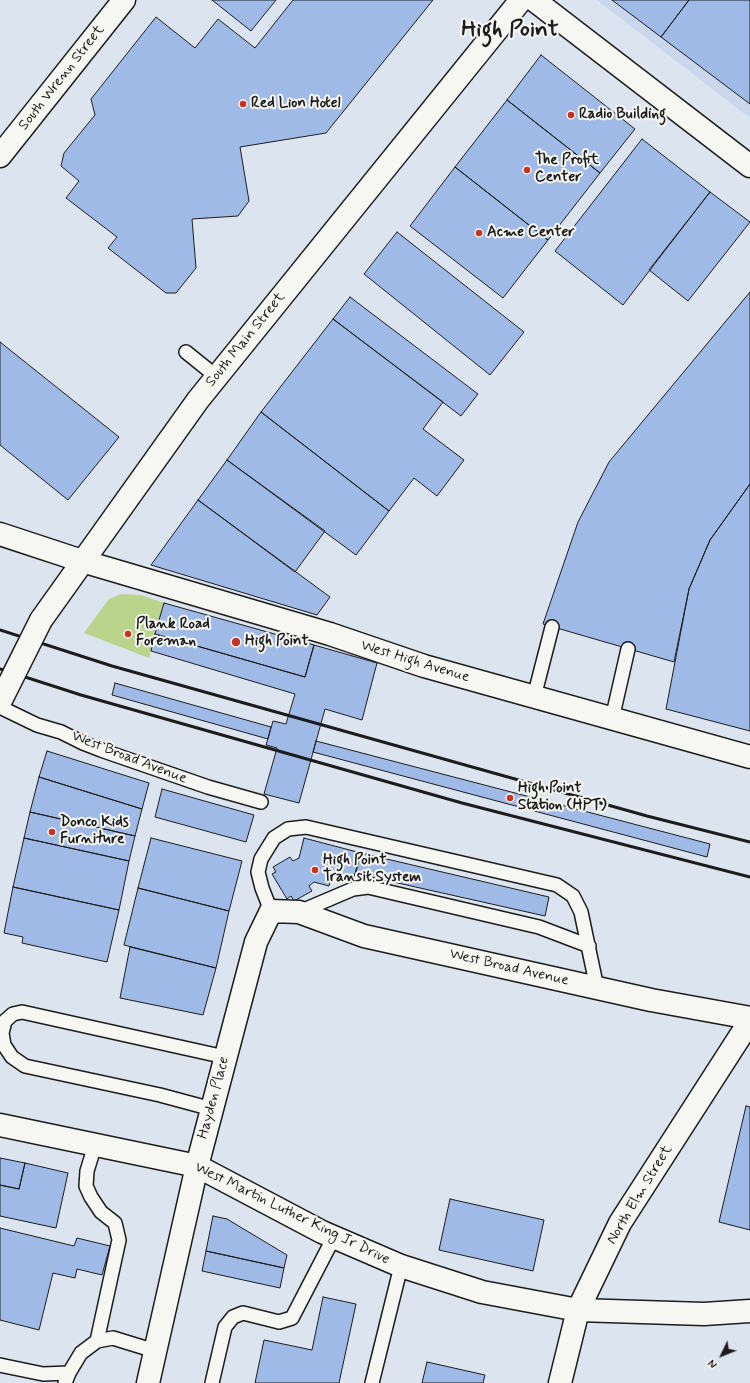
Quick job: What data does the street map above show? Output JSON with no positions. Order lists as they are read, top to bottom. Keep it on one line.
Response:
{"streets":{"street":["South Wrenn Street","South Main Street","West High Avenue","West Broad Avenue","Hayden Place","North Elm Street","West Martin Luther King Jr Drive"]},"crossings":[["South Main Street","West High Avenue"],["South Main Street","West Broad Avenue"],["West Broad Avenue","Hayden Place"],["West Broad Avenue","North Elm Street"],["Hayden Place","West Martin Luther King Jr Drive"],["North Elm Street","West Martin Luther King Jr Drive"]],"districts":["High Point"],"places":["Red Lion Hotel","Radio Building","The Profit Center","Acme Center","Plank Road Foreman","High Point","High Point Station (HPT)","Donco Kids Furniture","High Point Transit System"],"north":"bottom left"}
